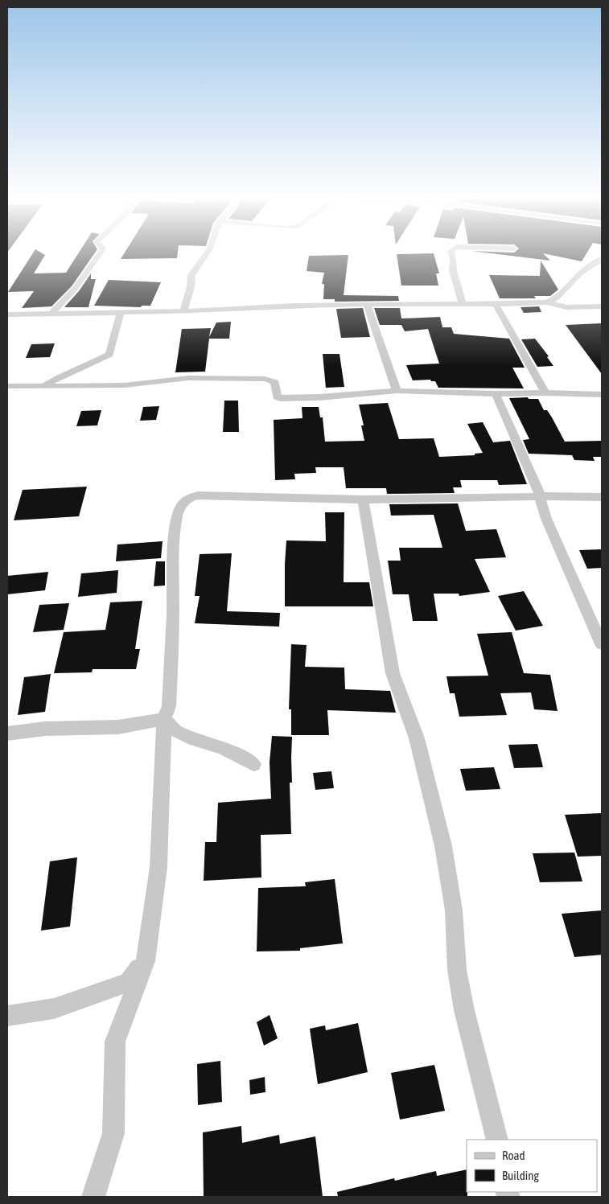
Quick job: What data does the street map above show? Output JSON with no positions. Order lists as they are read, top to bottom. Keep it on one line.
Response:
{"legend":["Road","Building"]}
